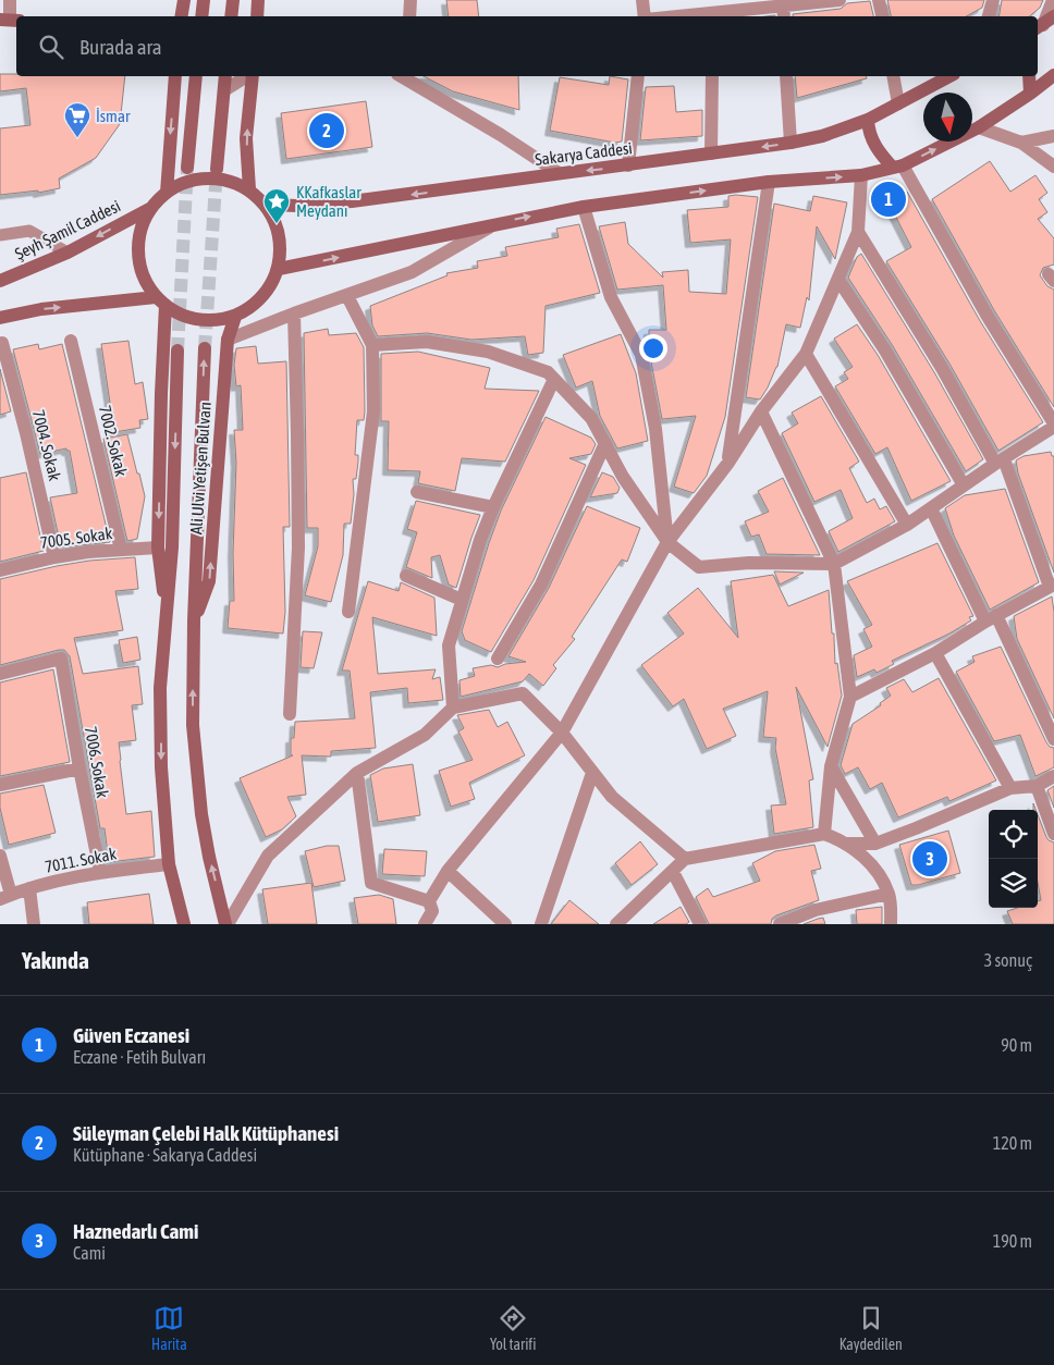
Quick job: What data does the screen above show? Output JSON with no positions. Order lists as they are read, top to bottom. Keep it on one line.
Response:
{"streets":{"main road":["Sakarya Caddesi","Şeyh Şamil Caddesi","Ali Ulvi Yetişen Bulvarı"],"street":["7002. Sokak","7004. Sokak","7005. Sokak","7006. Sokak","7011. Sokak"]},"crossings":[["Sakarya Caddesi","Şeyh Şamil Caddesi"],["Sakarya Caddesi","Ali Ulvi Yetişen Bulvarı"],["Şeyh Şamil Caddesi","Ali Ulvi Yetişen Bulvarı"],["7002. Sokak","7005. Sokak"],["7004. Sokak","7005. Sokak"],["7006. Sokak","7011. Sokak"]],"places":{"supermarket":["İsmar"],"place":["KKafkaslar Meydanı"]},"north":"bottom","page":{"search":"Burada ara","pins":["2","1","3"],"heading":["Yakında","3 sonuç"],"list":[{"mark":"1","name":"Güven Eczanesi","note":"Eczane · Fetih Bulvarı","value":"90 m"},{"mark":"2","name":"Süleyman Çelebi Halk Kütüphanesi","note":"Kütüphane · Sakarya Caddesi","value":"120 m"},{"mark":"3","name":"Haznedarlı Cami","note":"Cami","value":"190 m"}],"nav":["Harita","Yol tarifi","Kaydedilen"]}}
